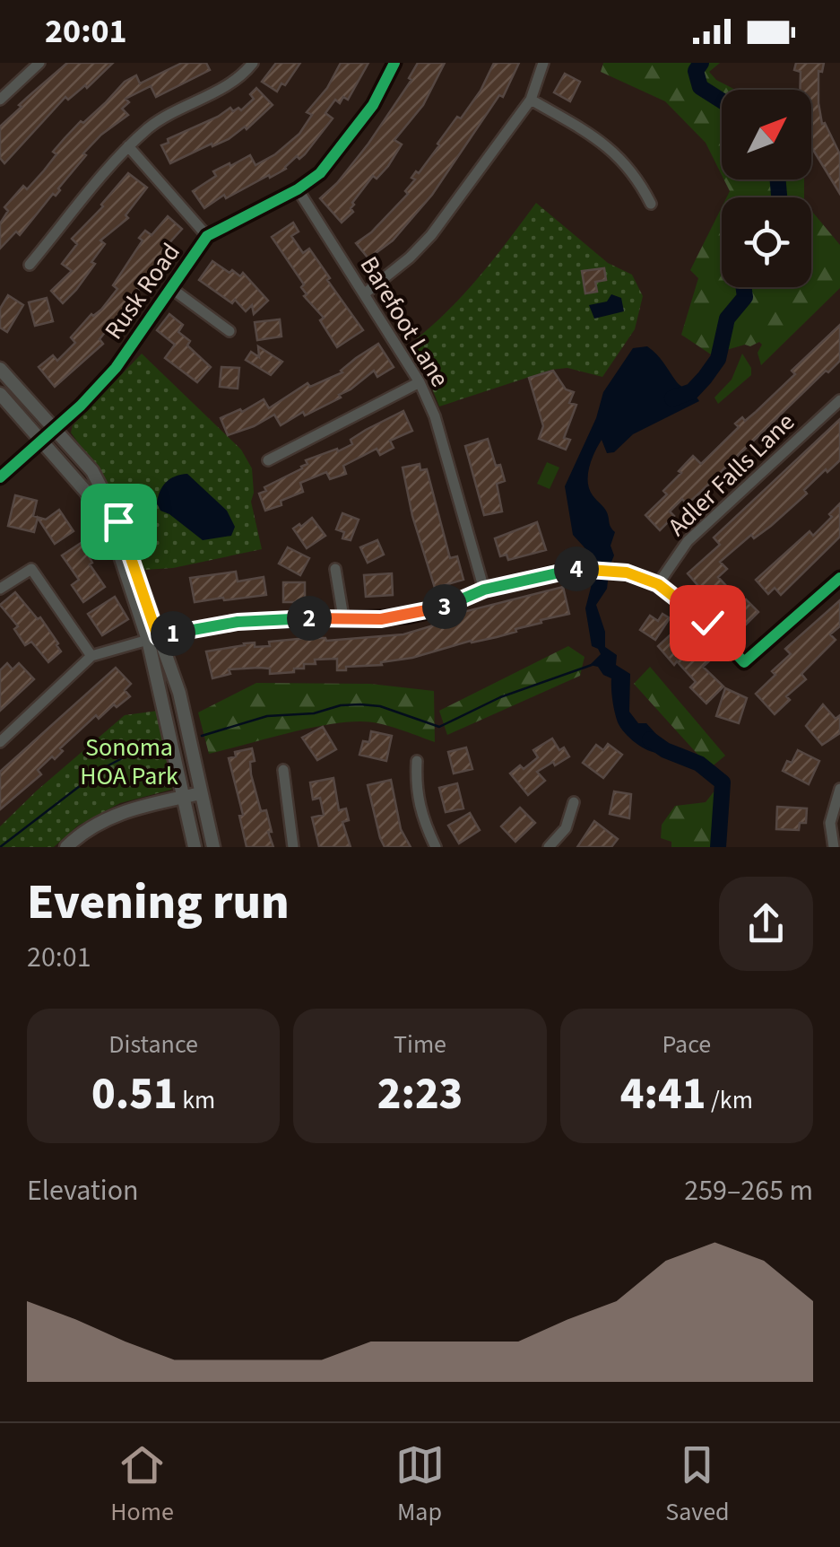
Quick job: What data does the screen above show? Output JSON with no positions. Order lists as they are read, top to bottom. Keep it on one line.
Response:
{"streets":{"street":["Rusk Road","Barefoot Lane","Adler Falls Lane"]},"crossings":[["Rusk Road","Barefoot Lane"]],"parks":["Sonoma HOA Park"],"north":"top right","page":{"status":"20:01","pins":["4","3","2","1"],"heading":["Evening run","20:01"],"stats":[["Distance","0.51 km"],["Time","2:23"],["Pace","4:41 /km"]],"chart":["Elevation","259–265 m"],"tabs":["Home","Map","Saved"]}}
